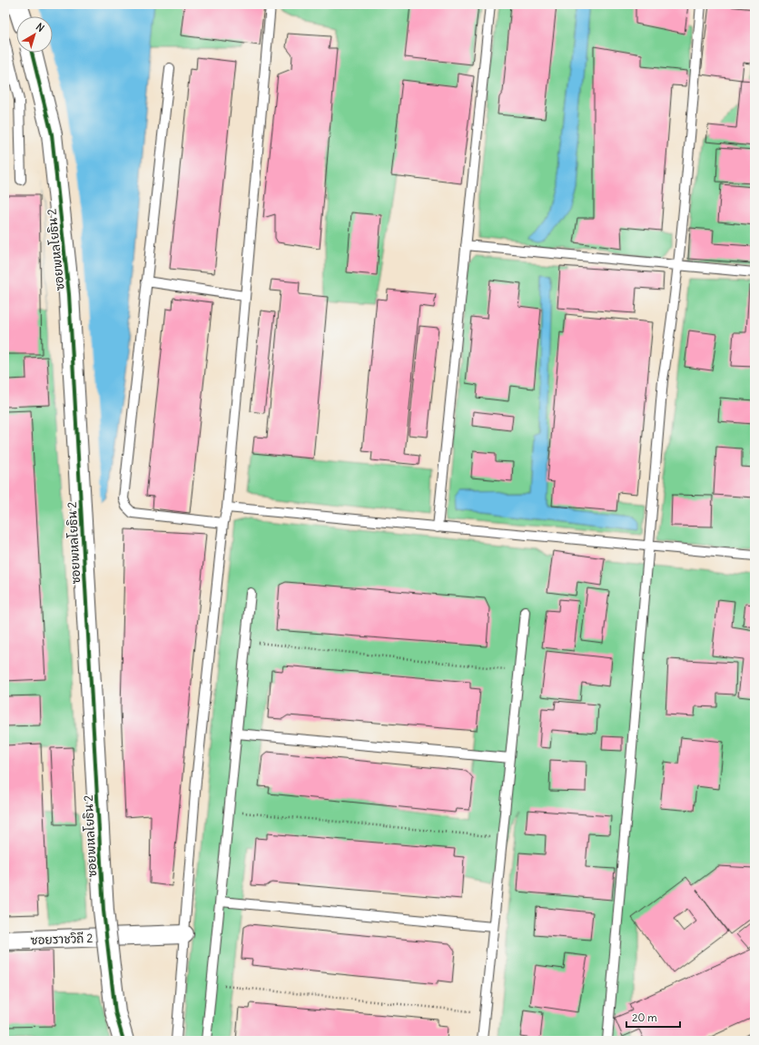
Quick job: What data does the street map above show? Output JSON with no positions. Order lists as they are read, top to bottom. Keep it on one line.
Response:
{"streets":{"street":["ซอยพหลโยธิน 2","ซอยราชวิถี 2"]},"scale_bar":"20 m","north":"top right"}
